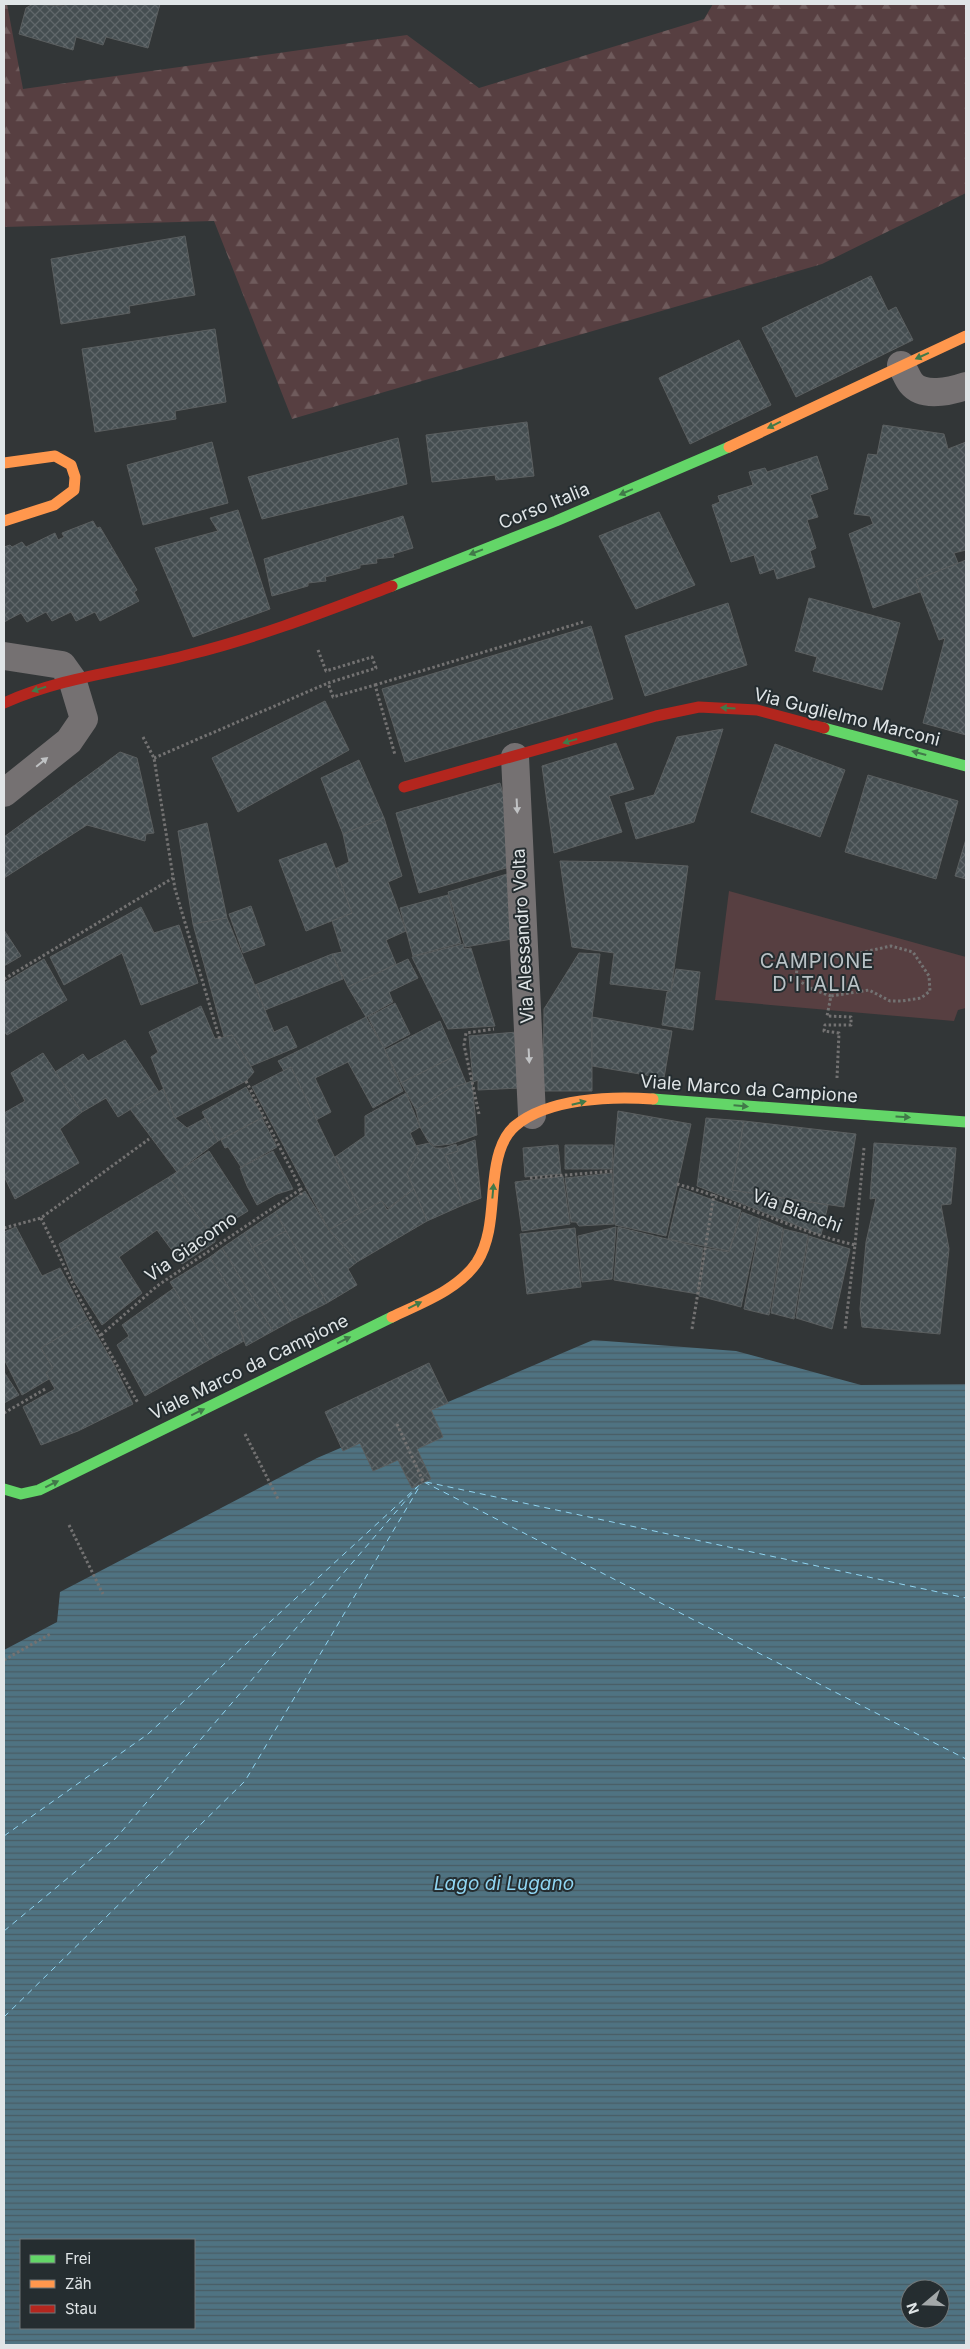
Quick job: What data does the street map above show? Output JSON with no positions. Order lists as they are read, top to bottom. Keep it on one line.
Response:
{"streets":{"street":["Corso Italia","Via Guglielmo Marconi","Via Alessandro Volta","Viale Marco da Campione"],"path":["Via Bianchi","Via Giacomo"]},"crossings":[["Via Guglielmo Marconi","Via Alessandro Volta"],["Via Alessandro Volta","Viale Marco da Campione"]],"one_way":["Corso Italia","Via Guglielmo Marconi","Via Alessandro Volta","Viale Marco da Campione"],"districts":["CAMPIONE D'ITALIA"],"water":["Lago di Lugano"],"legend":["Frei","Zäh","Stau"],"north":"left"}
